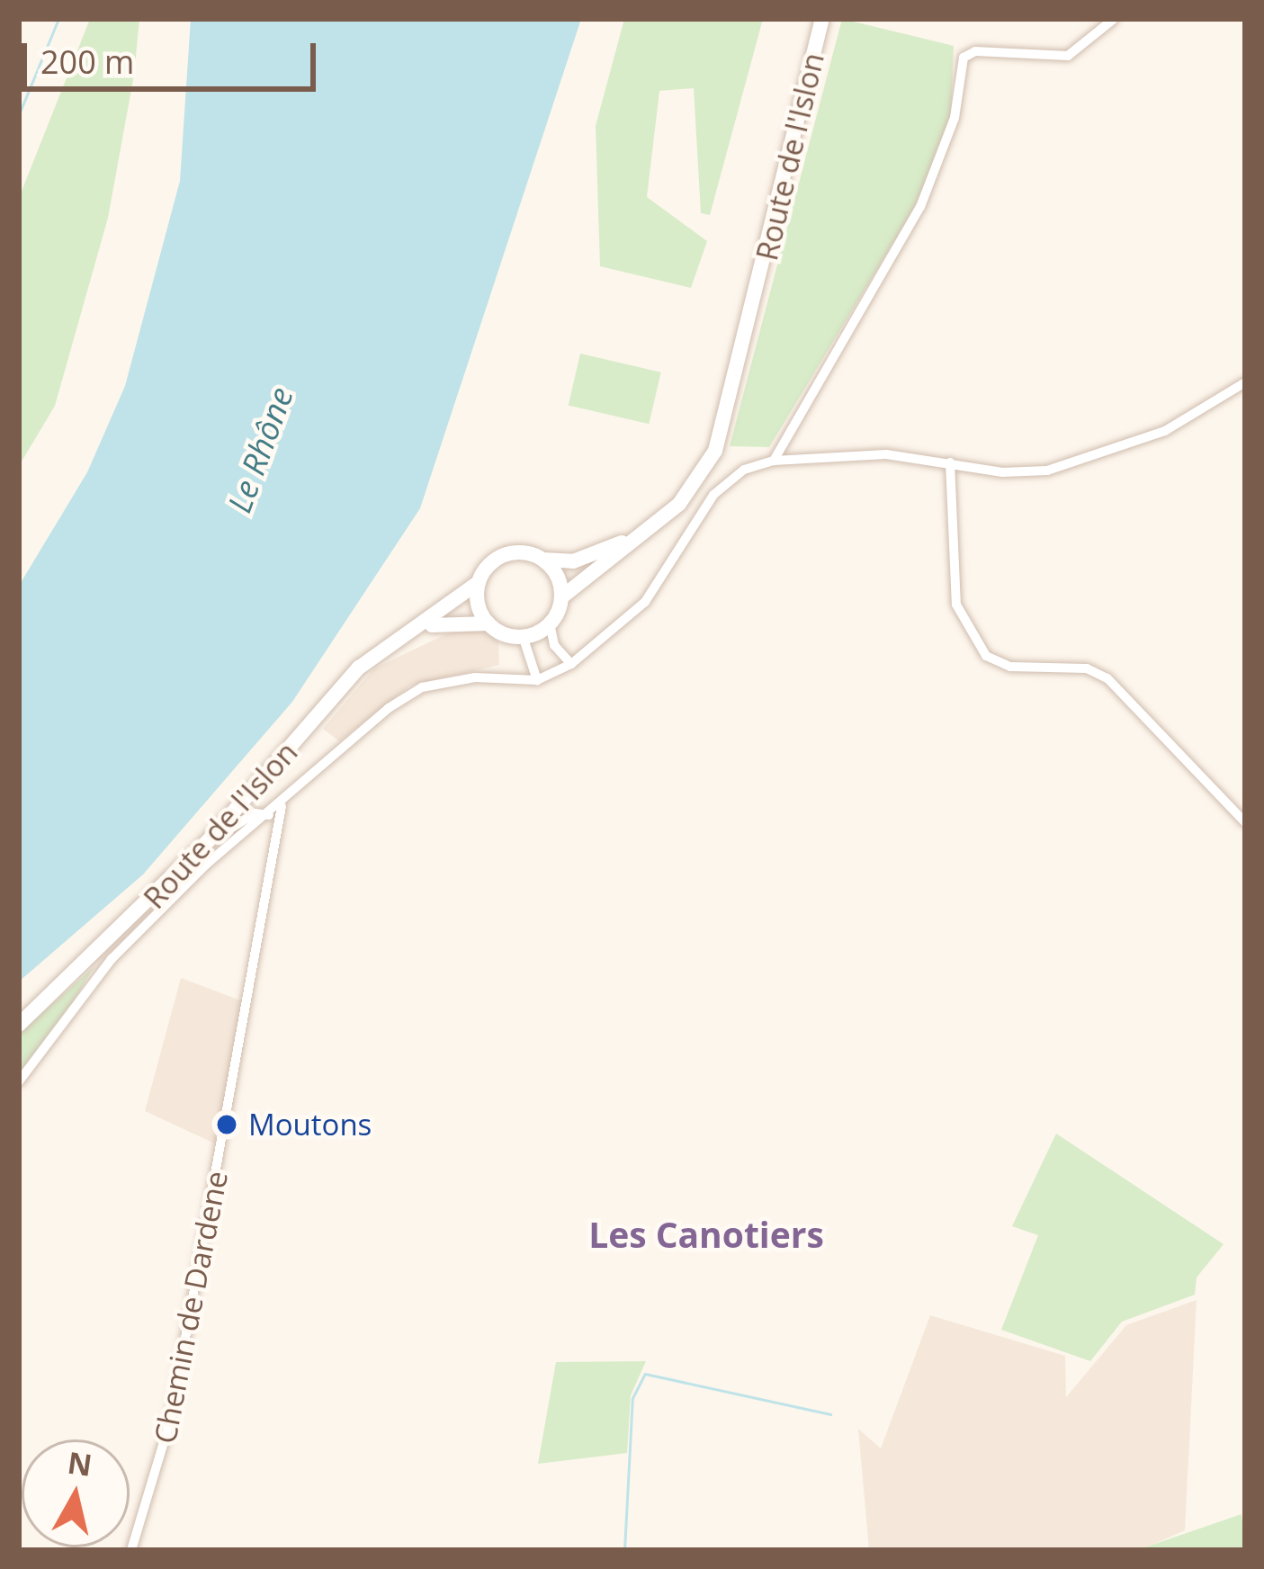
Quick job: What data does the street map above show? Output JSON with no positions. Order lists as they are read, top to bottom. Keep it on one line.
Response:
{"streets":{"street":["Route de l'Islon","Chemin de Dardene"]},"districts":["Les Canotiers"],"water":["Le Rhône"],"places":["Moutons"],"scale_bar":"200 m","north":"top"}
